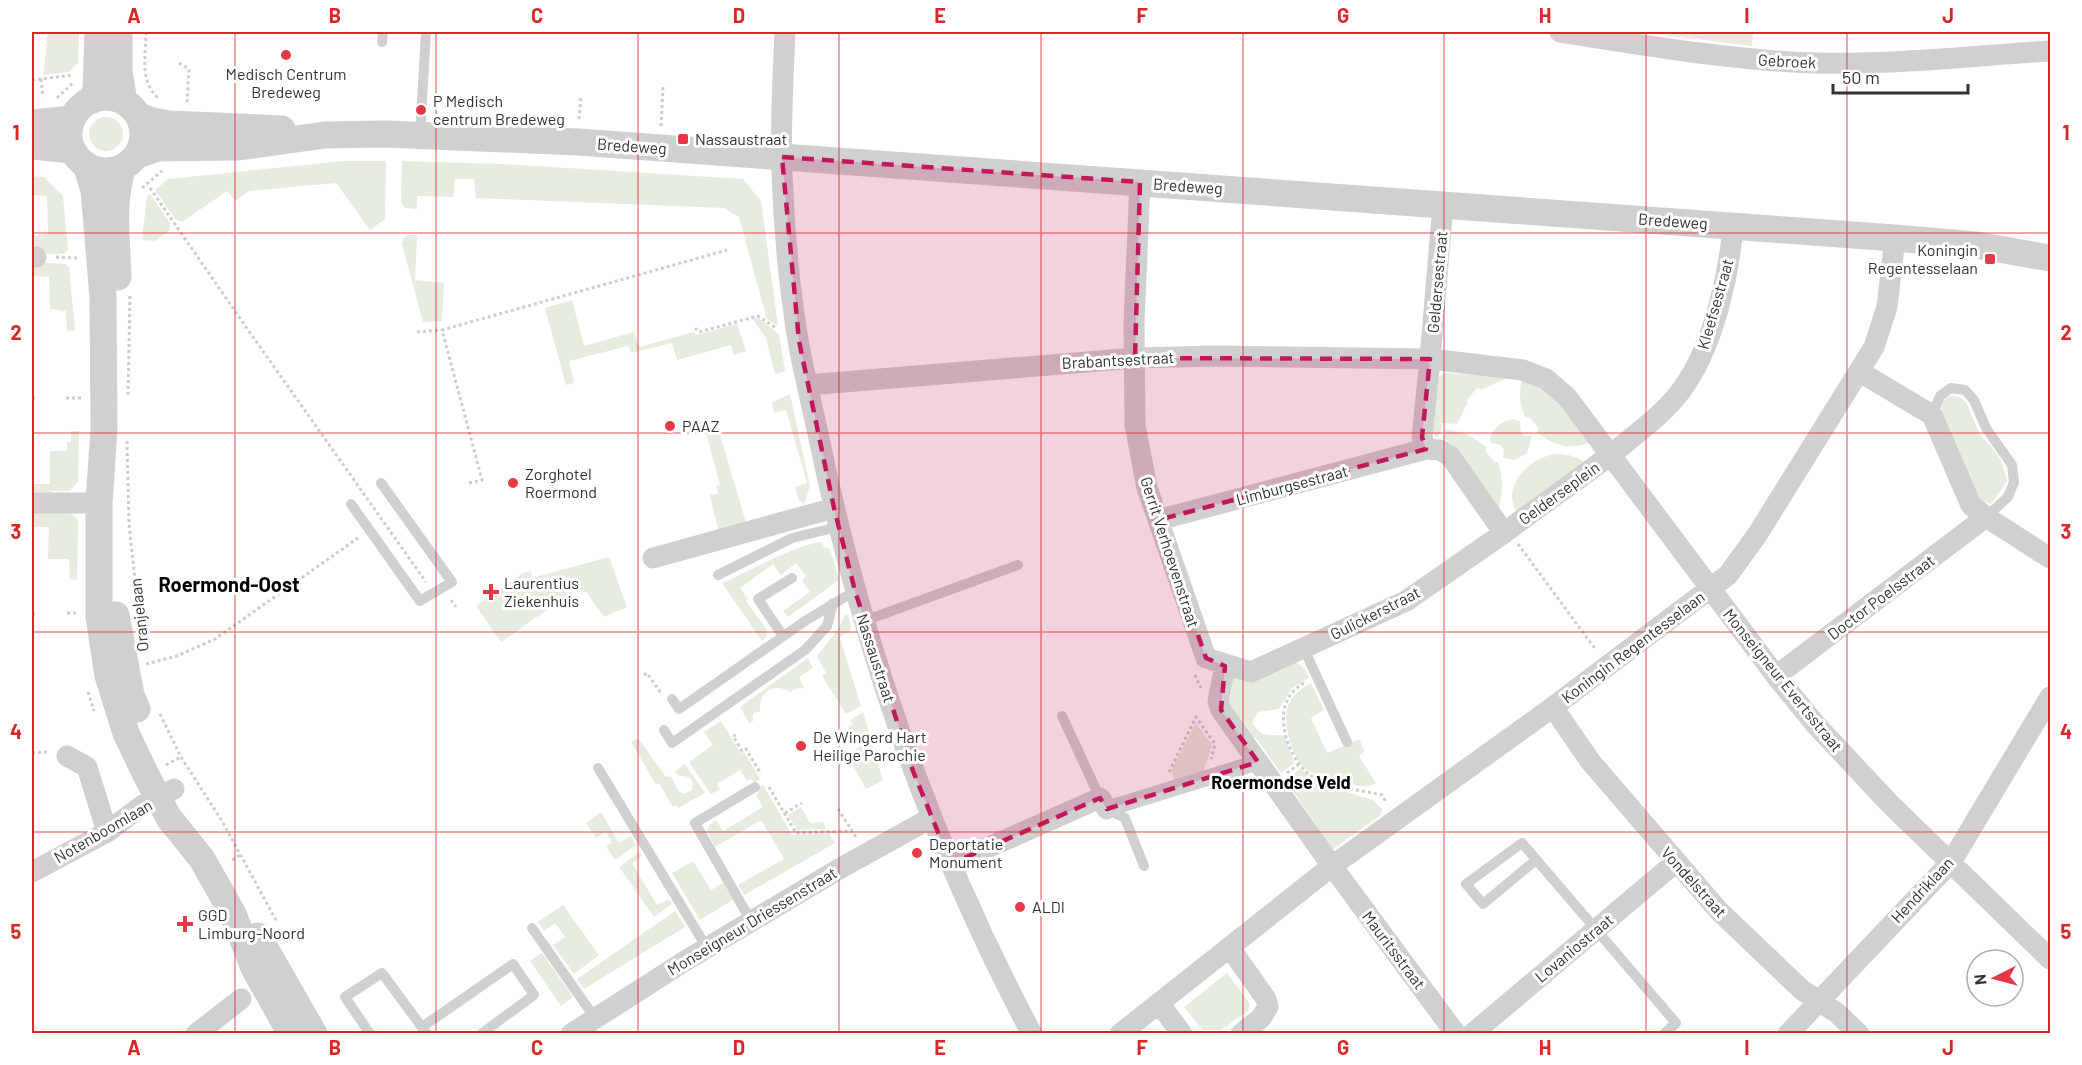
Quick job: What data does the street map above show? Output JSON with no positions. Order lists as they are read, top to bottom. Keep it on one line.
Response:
{"streets":{"street":["Gebroek","Bredeweg","Geldersestraat","Kleefsestraat","Brabantsestraat","Limburgsestraat","Gelderseplein","Gerrit Verhoevenstraat","Doctor Poelsstraat","Gulickerstraat","Oranjelaan","Koningin Regentesselaan","Nassaustraat","Monseigneur Evertsstraat","Notenboomlaan","Vondelstraat","Hendriklaan","Monseigneur Driessenstraat","Lovaniostraat","Mauritsstraat"]},"crossings":[["Bredeweg","Geldersestraat"],["Bredeweg","Kleefsestraat"],["Bredeweg","Gerrit Verhoevenstraat"],["Bredeweg","Oranjelaan"],["Bredeweg","Koningin Regentesselaan"],["Bredeweg","Nassaustraat"],["Geldersestraat","Brabantsestraat"],["Geldersestraat","Gelderseplein"],["Kleefsestraat","Gelderseplein"],["Kleefsestraat","Monseigneur Evertsstraat"],["Brabantsestraat","Gelderseplein"],["Brabantsestraat","Gerrit Verhoevenstraat"],["Brabantsestraat","Nassaustraat"],["Limburgsestraat","Gelderseplein"],["Limburgsestraat","Gerrit Verhoevenstraat"],["Gelderseplein","Gulickerstraat"],["Gelderseplein","Monseigneur Evertsstraat"],["Doctor Poelsstraat","Monseigneur Evertsstraat"],["Gulickerstraat","Mauritsstraat"],["Oranjelaan","Notenboomlaan"],["Koningin Regentesselaan","Monseigneur Evertsstraat"],["Koningin Regentesselaan","Vondelstraat"],["Koningin Regentesselaan","Mauritsstraat"],["Nassaustraat","Monseigneur Driessenstraat"],["Monseigneur Evertsstraat","Hendriklaan"],["Vondelstraat","Hendriklaan"],["Vondelstraat","Lovaniostraat"]],"districts":["Roermond-Oost","Roermondse Veld"],"places":{"other":["Medisch Centrum Bredeweg","P Medisch centrum Bredeweg","PAAZ","Zorghotel Roermond","De Wingerd Hart Heilige Parochie","Deportatie Monument","ALDI"],"transit":["Nassaustraat","Koningin Regentesselaan"],"health":["Laurentius Ziekenhuis","GGD Limburg-Noord"]},"scale_bar":"50 m","north":"left","grid":{"columns":["A","B","C","D","E","F","G","H","I","J"],"rows":["1","2","3","4","5"]}}
